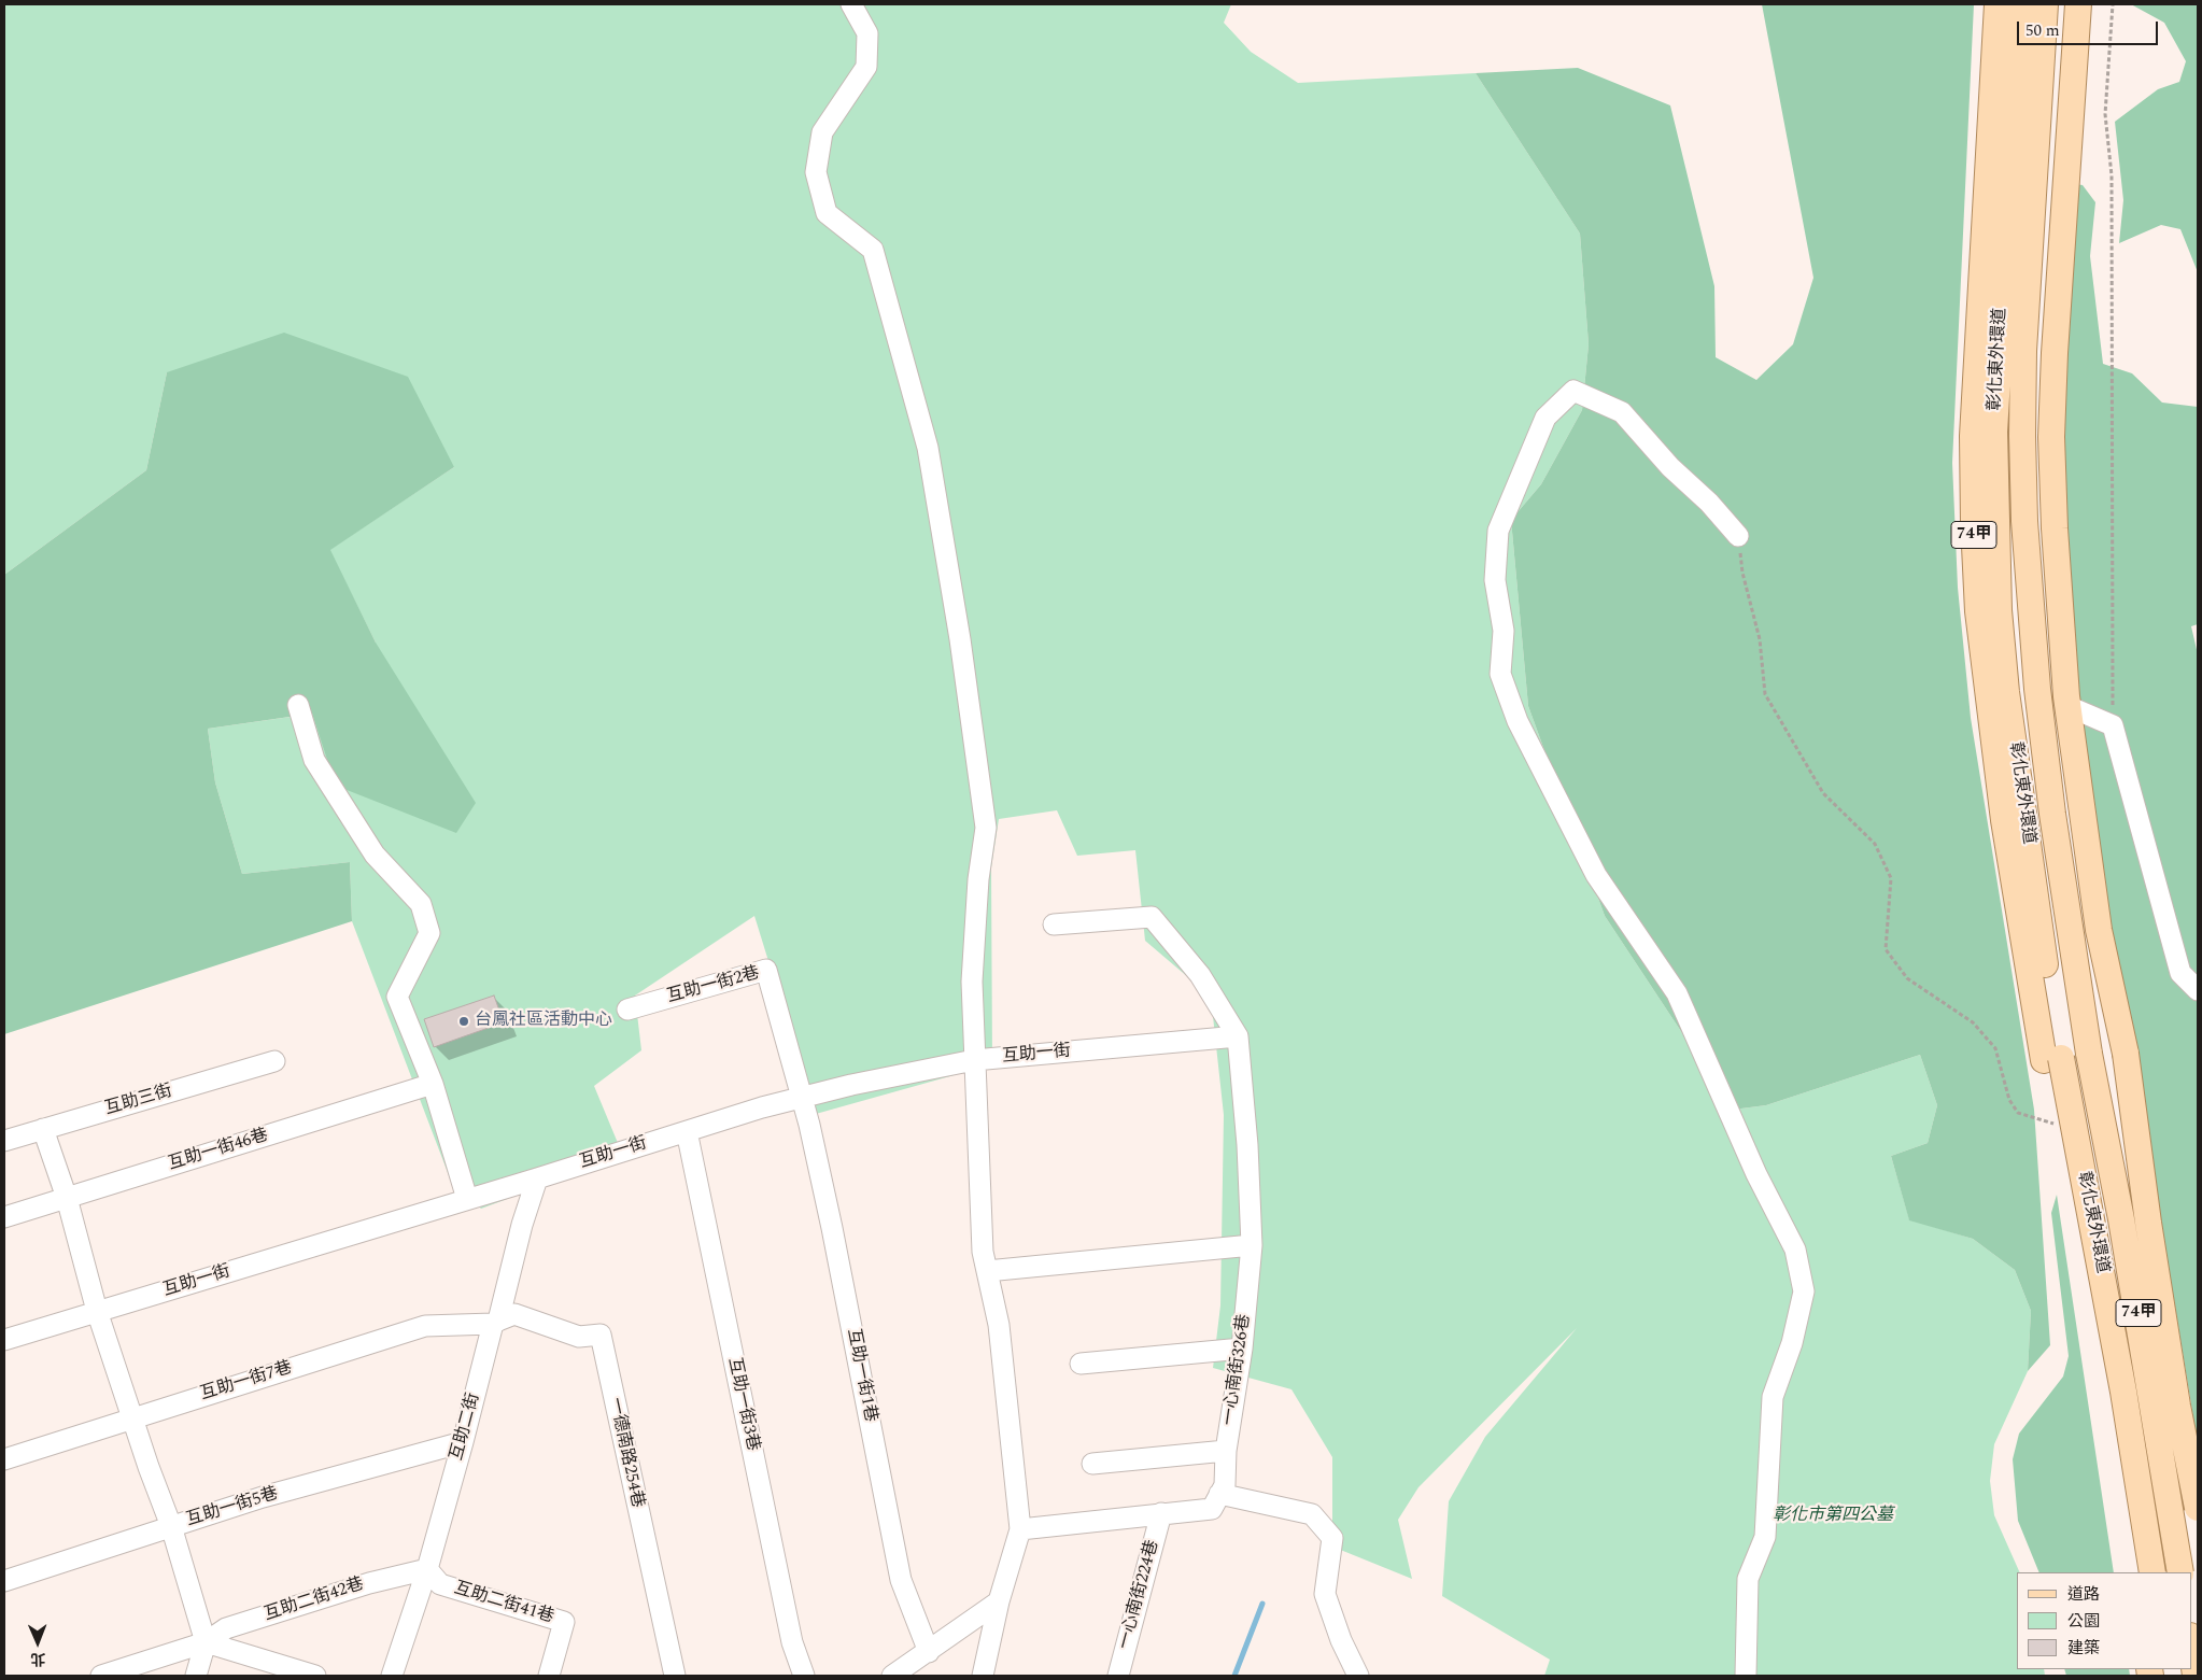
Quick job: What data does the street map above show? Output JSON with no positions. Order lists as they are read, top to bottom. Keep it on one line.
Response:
{"streets":{"main road":["彰化東外環道","74甲"],"street":["互助一街2巷","互助一街","互助三街","互助一街46巷","一心南街326巷","互助一街1巷","互助一街7巷","互助一街3巷","互助二街","一德南路254巷","互助一街5巷","一心南街224巷","互助二街42巷","互助二街41巷"]},"crossings":[["彰化東外環道","74甲"],["互助一街2巷","互助一街"],["互助一街2巷","互助一街1巷"],["互助一街","一心南街326巷"],["互助一街","互助一街1巷"],["互助一街","互助一街3巷"],["互助一街","互助二街"],["互助一街7巷","互助二街"],["互助一街7巷","一德南路254巷"],["互助二街","一德南路254巷"],["互助二街","互助一街5巷"],["互助二街","互助二街42巷"],["互助二街","互助二街41巷"],["互助二街42巷","互助二街41巷"]],"parks":["彰化市第四公墓"],"places":["台鳳社區活動中心"],"legend":["道路","公園","建築"],"scale_bar":"50 m","north":"bottom"}
